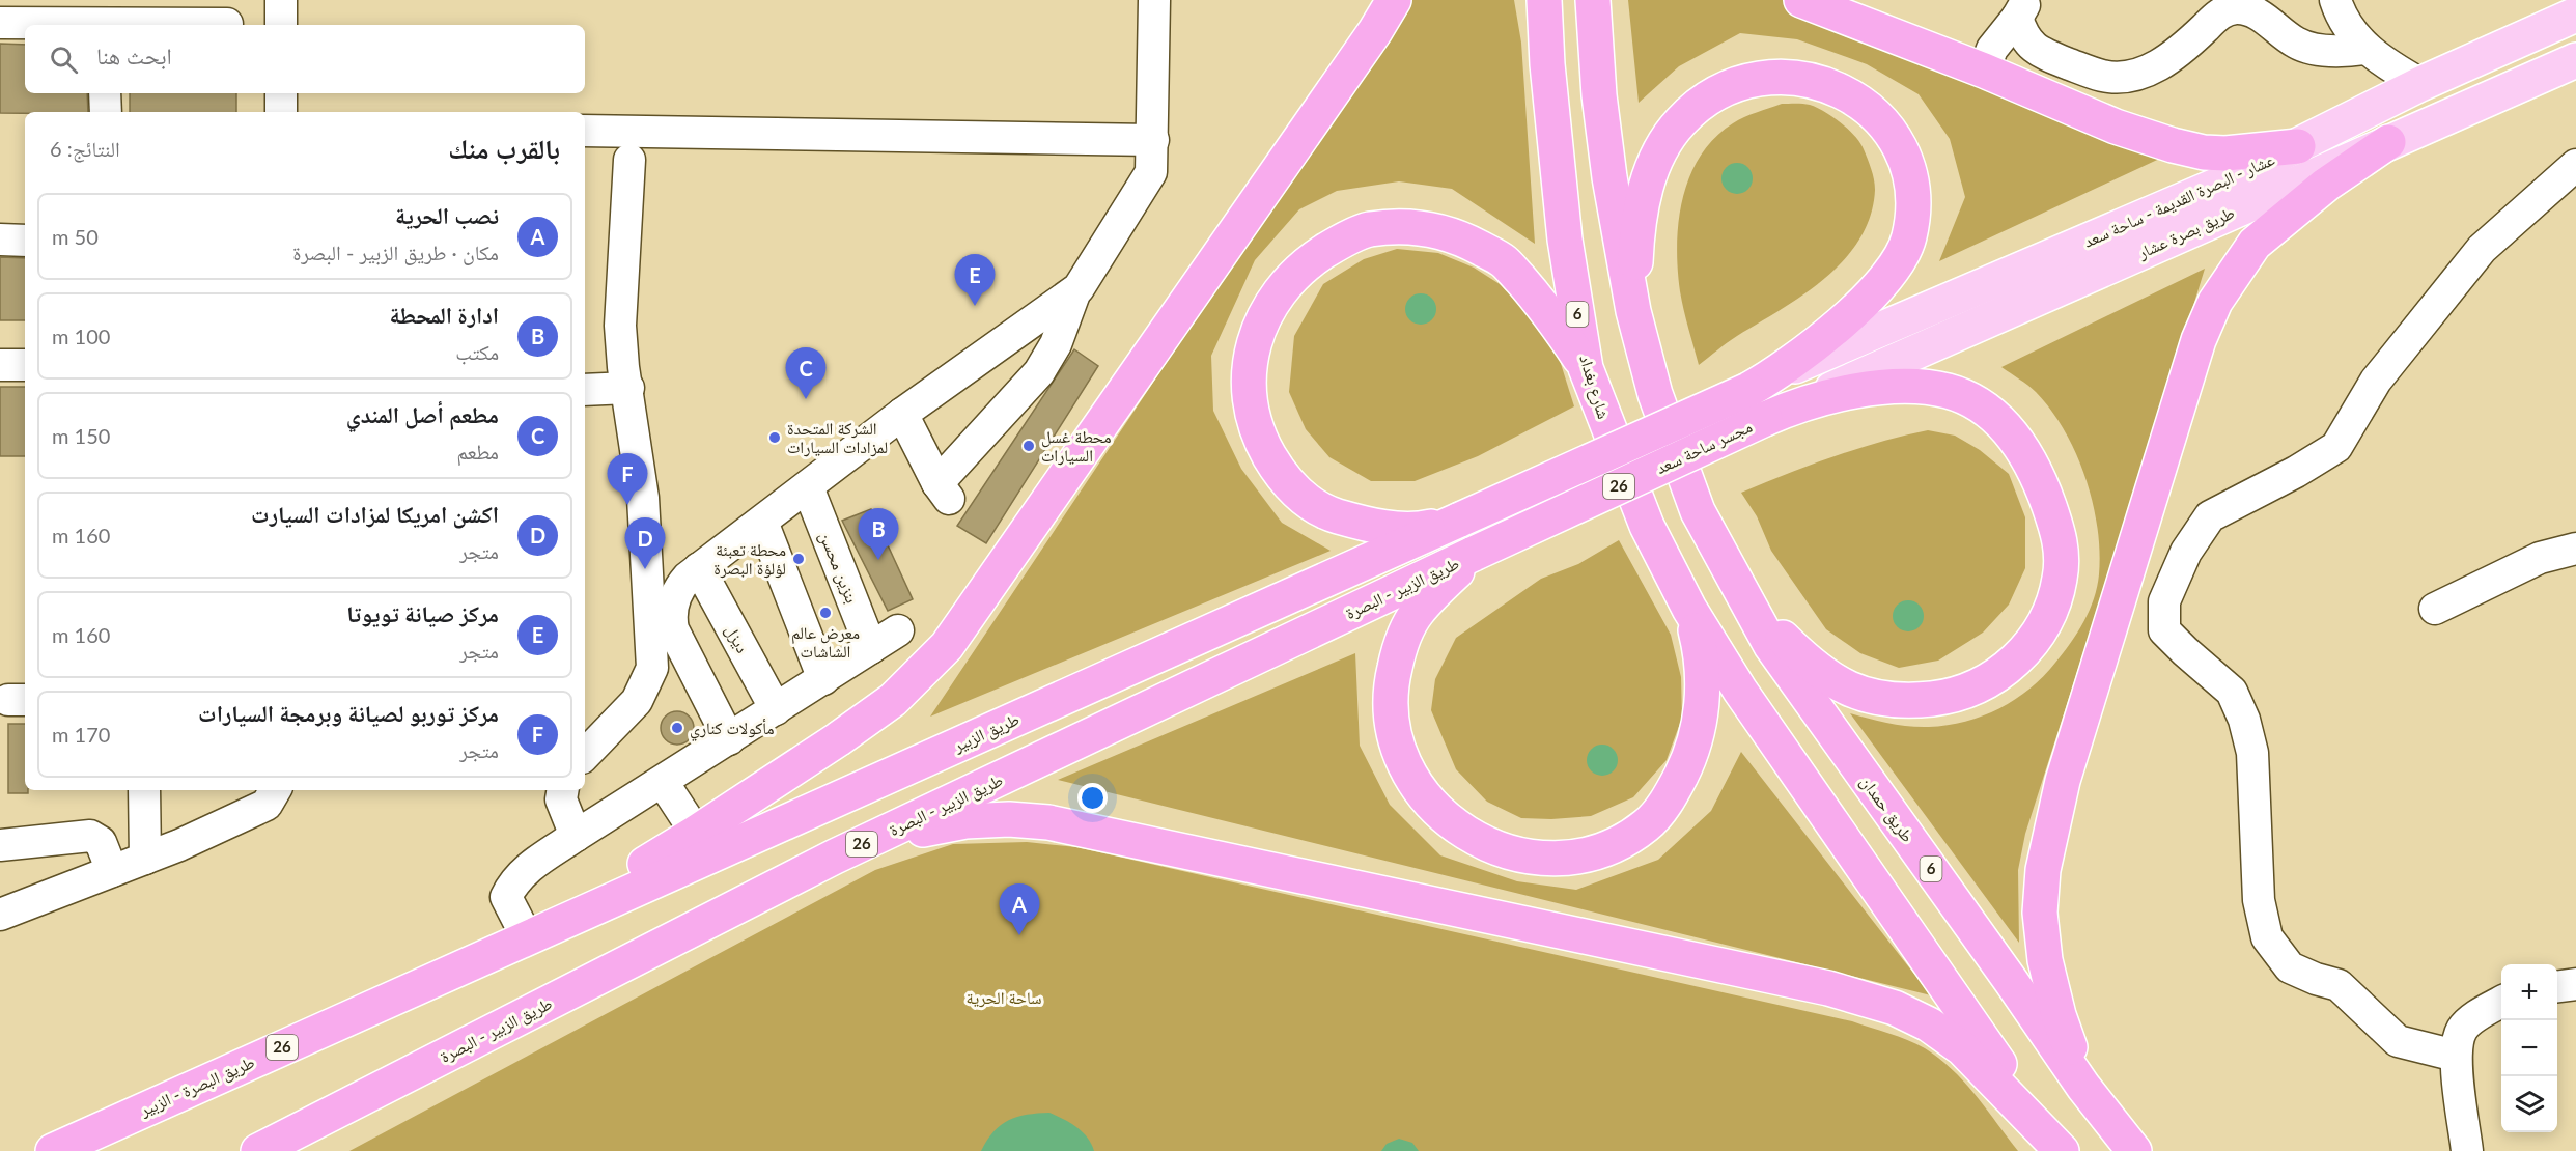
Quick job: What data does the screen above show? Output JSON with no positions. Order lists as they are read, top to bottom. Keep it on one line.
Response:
{"streets":{"highway":["6","شارع بغداد","مجسر ساحة سعد","26","طريق الزبير - البصرة","طريق الزبير","طريق حمدان","طريق البصرة - الزبير"],"main road":["عشار - البصرة القديمة - ساحة سعد","طريق بصرة عشار"],"street":["بنزين محسن","ديزل"]},"crossings":[["عشار - البصرة القديمة - ساحة سعد","مجسر ساحة سعد"],["عشار - البصرة القديمة - ساحة سعد","26"],["طريق بصرة عشار","26"],["6","شارع بغداد"],["6","طريق حمدان"],["مجسر ساحة سعد","26"],["مجسر ساحة سعد","طريق الزبير - البصرة"],["مجسر ساحة سعد","طريق الزبير"],["طريق الزبير","طريق البصرة - الزبير"]],"parks":["ساحة الحرية"],"places":["الشركة المتحدة لمزادات السيارات","محطة غسل السيارات","محطة تعبئة لؤلؤة البصرة","معرض عالم الشاشات","مأكولات كناري"],"page":{"search":"ابحث هنا","heading":["بالقرب منك","النتائج: 6"],"list":[{"mark":"A","name":"نصب الحرية","note":"مكان · طريق الزبير - البصرة","value":"50 m"},{"mark":"B","name":"ادارة المحطة","note":"مكتب","value":"100 m"},{"mark":"C","name":"مطعم أصل المندي","note":"مطعم","value":"150 m"},{"mark":"D","name":"اكشن امريكا لمزادات السيارت","note":"متجر","value":"160 m"},{"mark":"E","name":"مركز صيانة تويوتا","note":"متجر","value":"160 m"},{"mark":"F","name":"مركز توربو لصيانة وبرمجة السيارات","note":"متجر","value":"170 m"}],"pins":["E","C","F","B","D","A"],"map_buttons":["+","−"]}}
